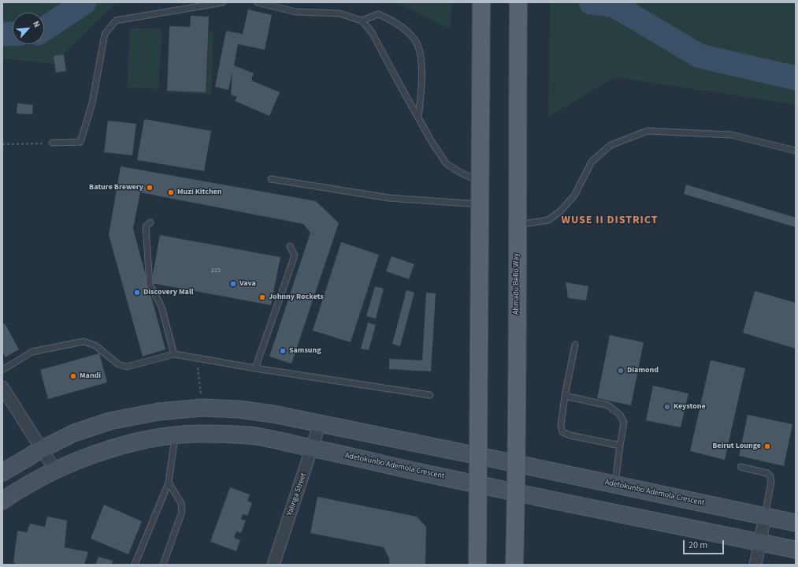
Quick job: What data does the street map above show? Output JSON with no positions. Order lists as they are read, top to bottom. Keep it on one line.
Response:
{"streets":{"main road":["Ahmadu Bello Way","Adetokunbo Ademola Crescent"],"street":["Yalinga Street"]},"crossings":[["Ahmadu Bello Way","Adetokunbo Ademola Crescent"],["Adetokunbo Ademola Crescent","Yalinga Street"]],"districts":["WUSE II DISTRICT"],"places":["Bature Brewery","Muzi Kitchen","Vava","Discovery Mall","Johnny Rockets","Samsung","Diamond","Mandi","Keystone","Beirut Lounge"],"house_numbers":["215"],"scale_bar":"20 m","north":"top right"}
